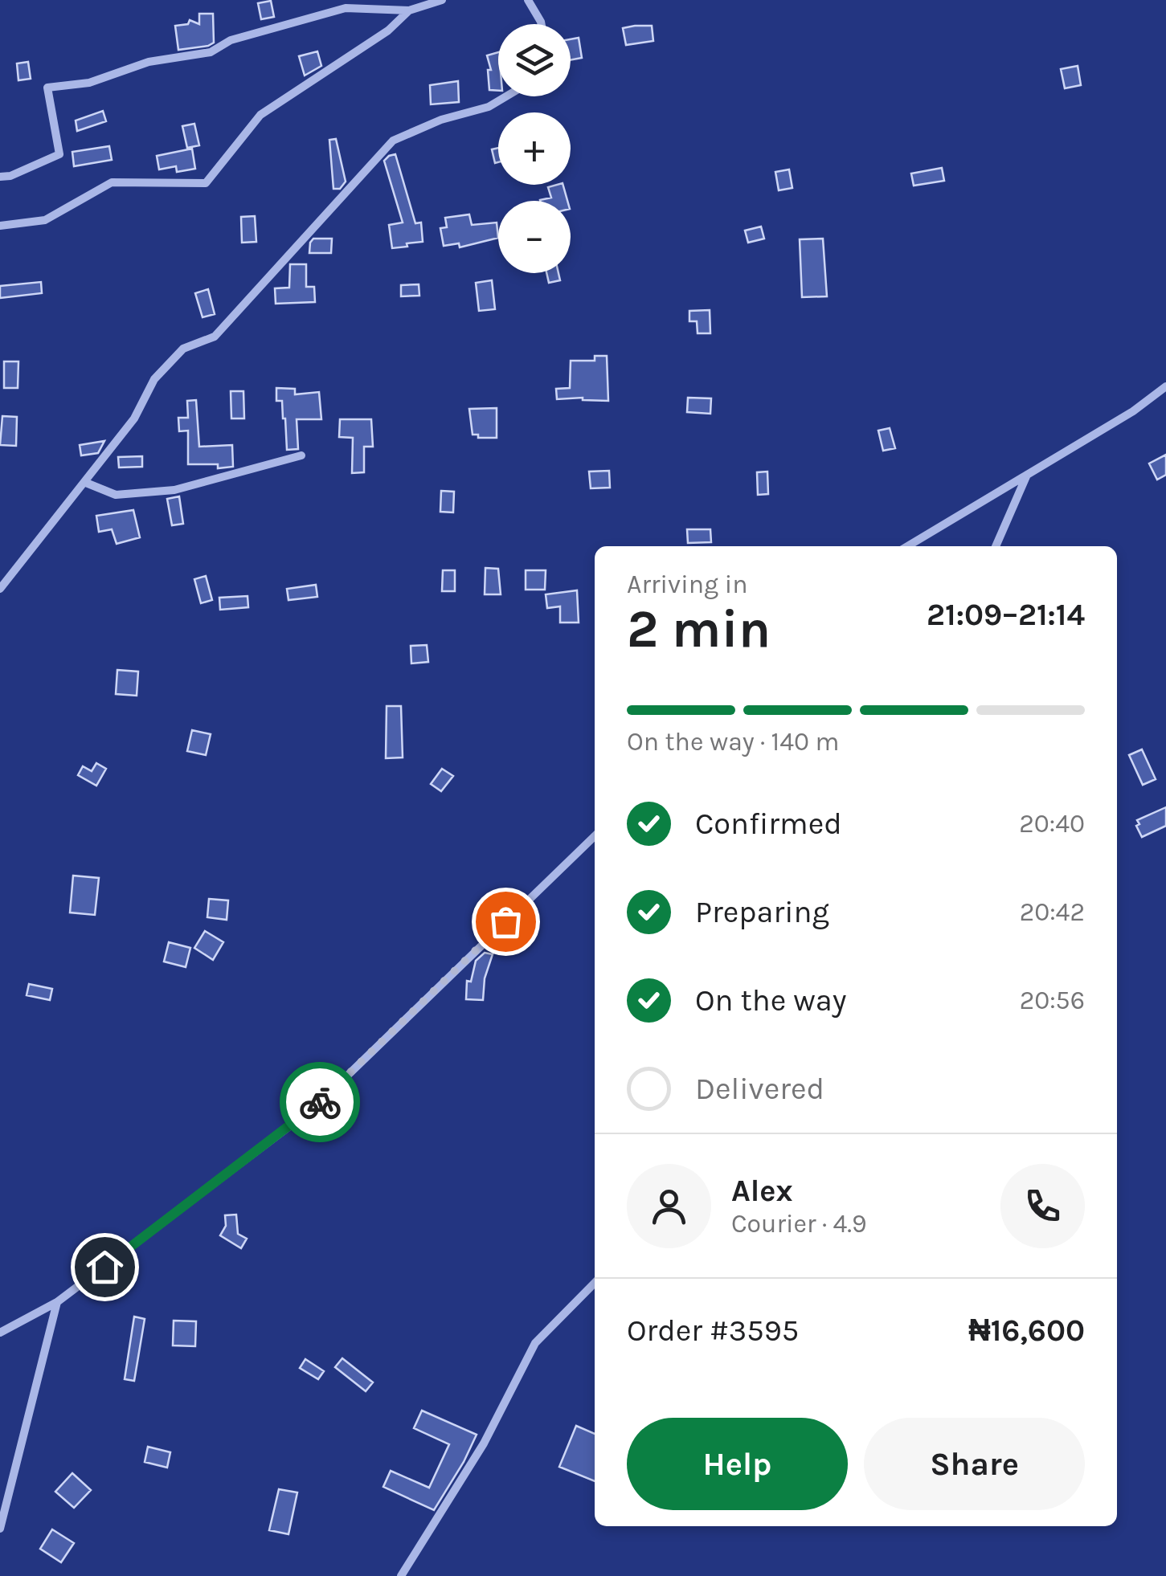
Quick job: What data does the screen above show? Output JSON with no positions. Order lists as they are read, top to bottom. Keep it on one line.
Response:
{"page":{"map_buttons":["+","−"],"heading":["2 min","Arriving in","21:09–21:14"],"panel":["Alex","Courier · 4.9","Order #3595","₦16,600"],"bar":"On the way · 140 m","list":[["Confirmed","20:40"],["Preparing","20:42"],["On the way","20:56"],"Delivered"],"buttons":["Help","Share"]}}
